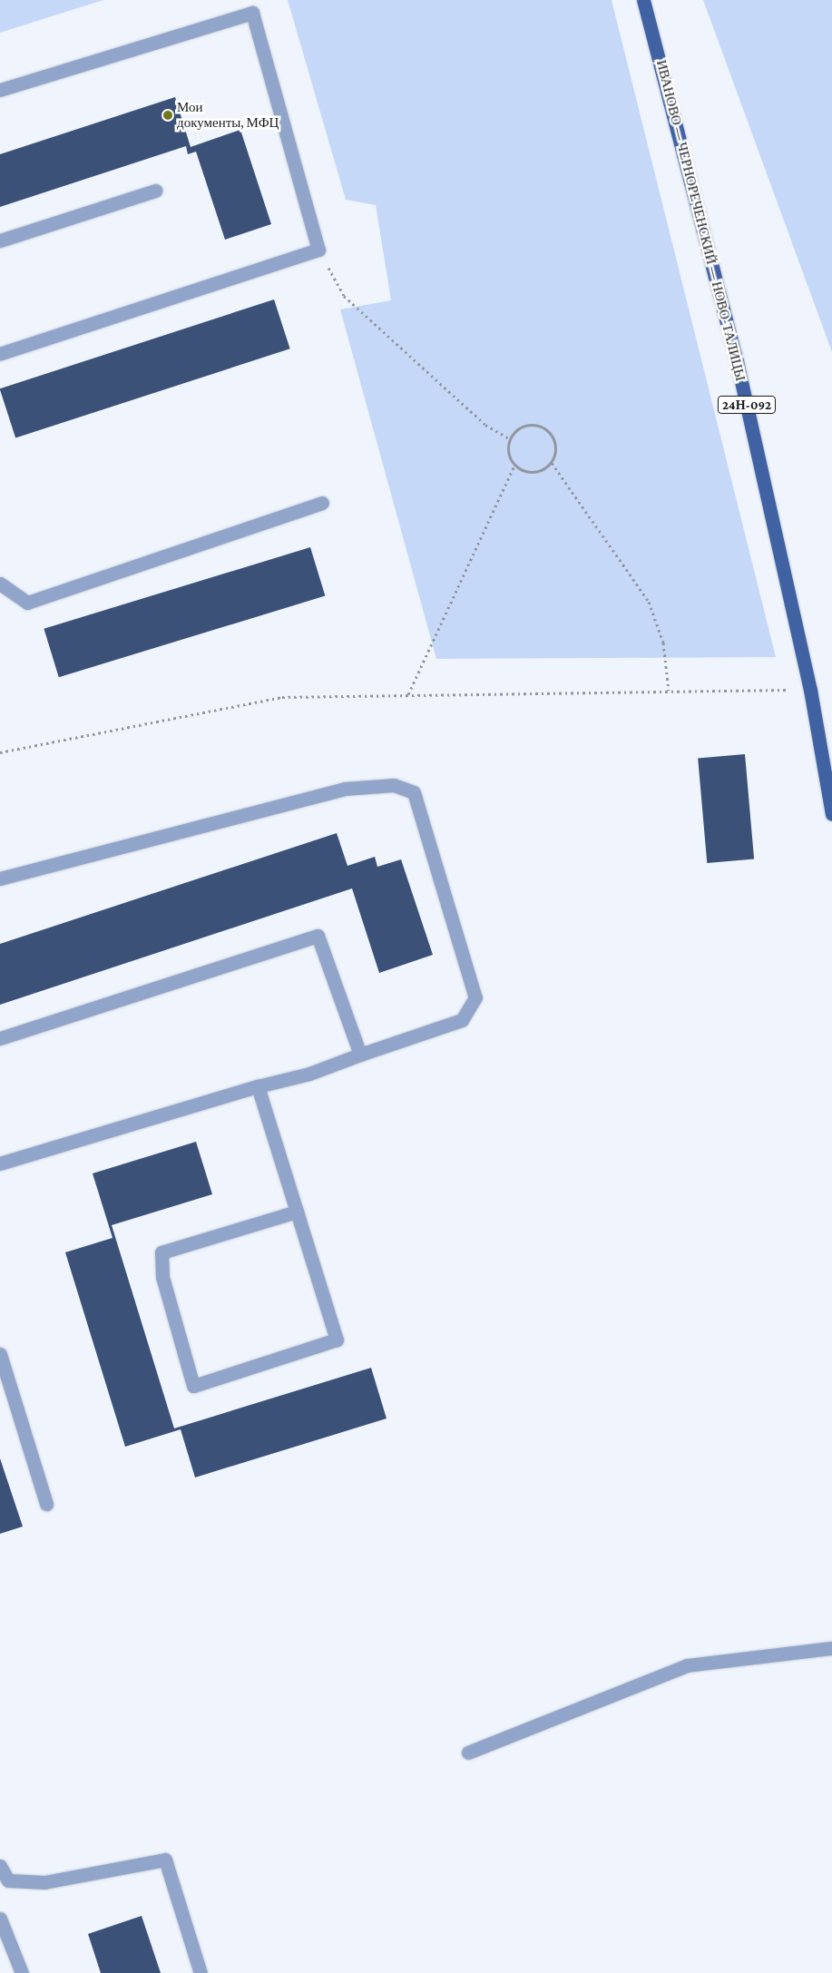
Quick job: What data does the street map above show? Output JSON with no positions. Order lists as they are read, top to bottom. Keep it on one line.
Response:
{"streets":{"main road":["ИВАНОВО — ЧЕРНОРЕЧЕНСКИЙ — НОВО-ТАЛИЦЫ","24Н-092"]},"places":["Мои документы, МФЦ"]}
